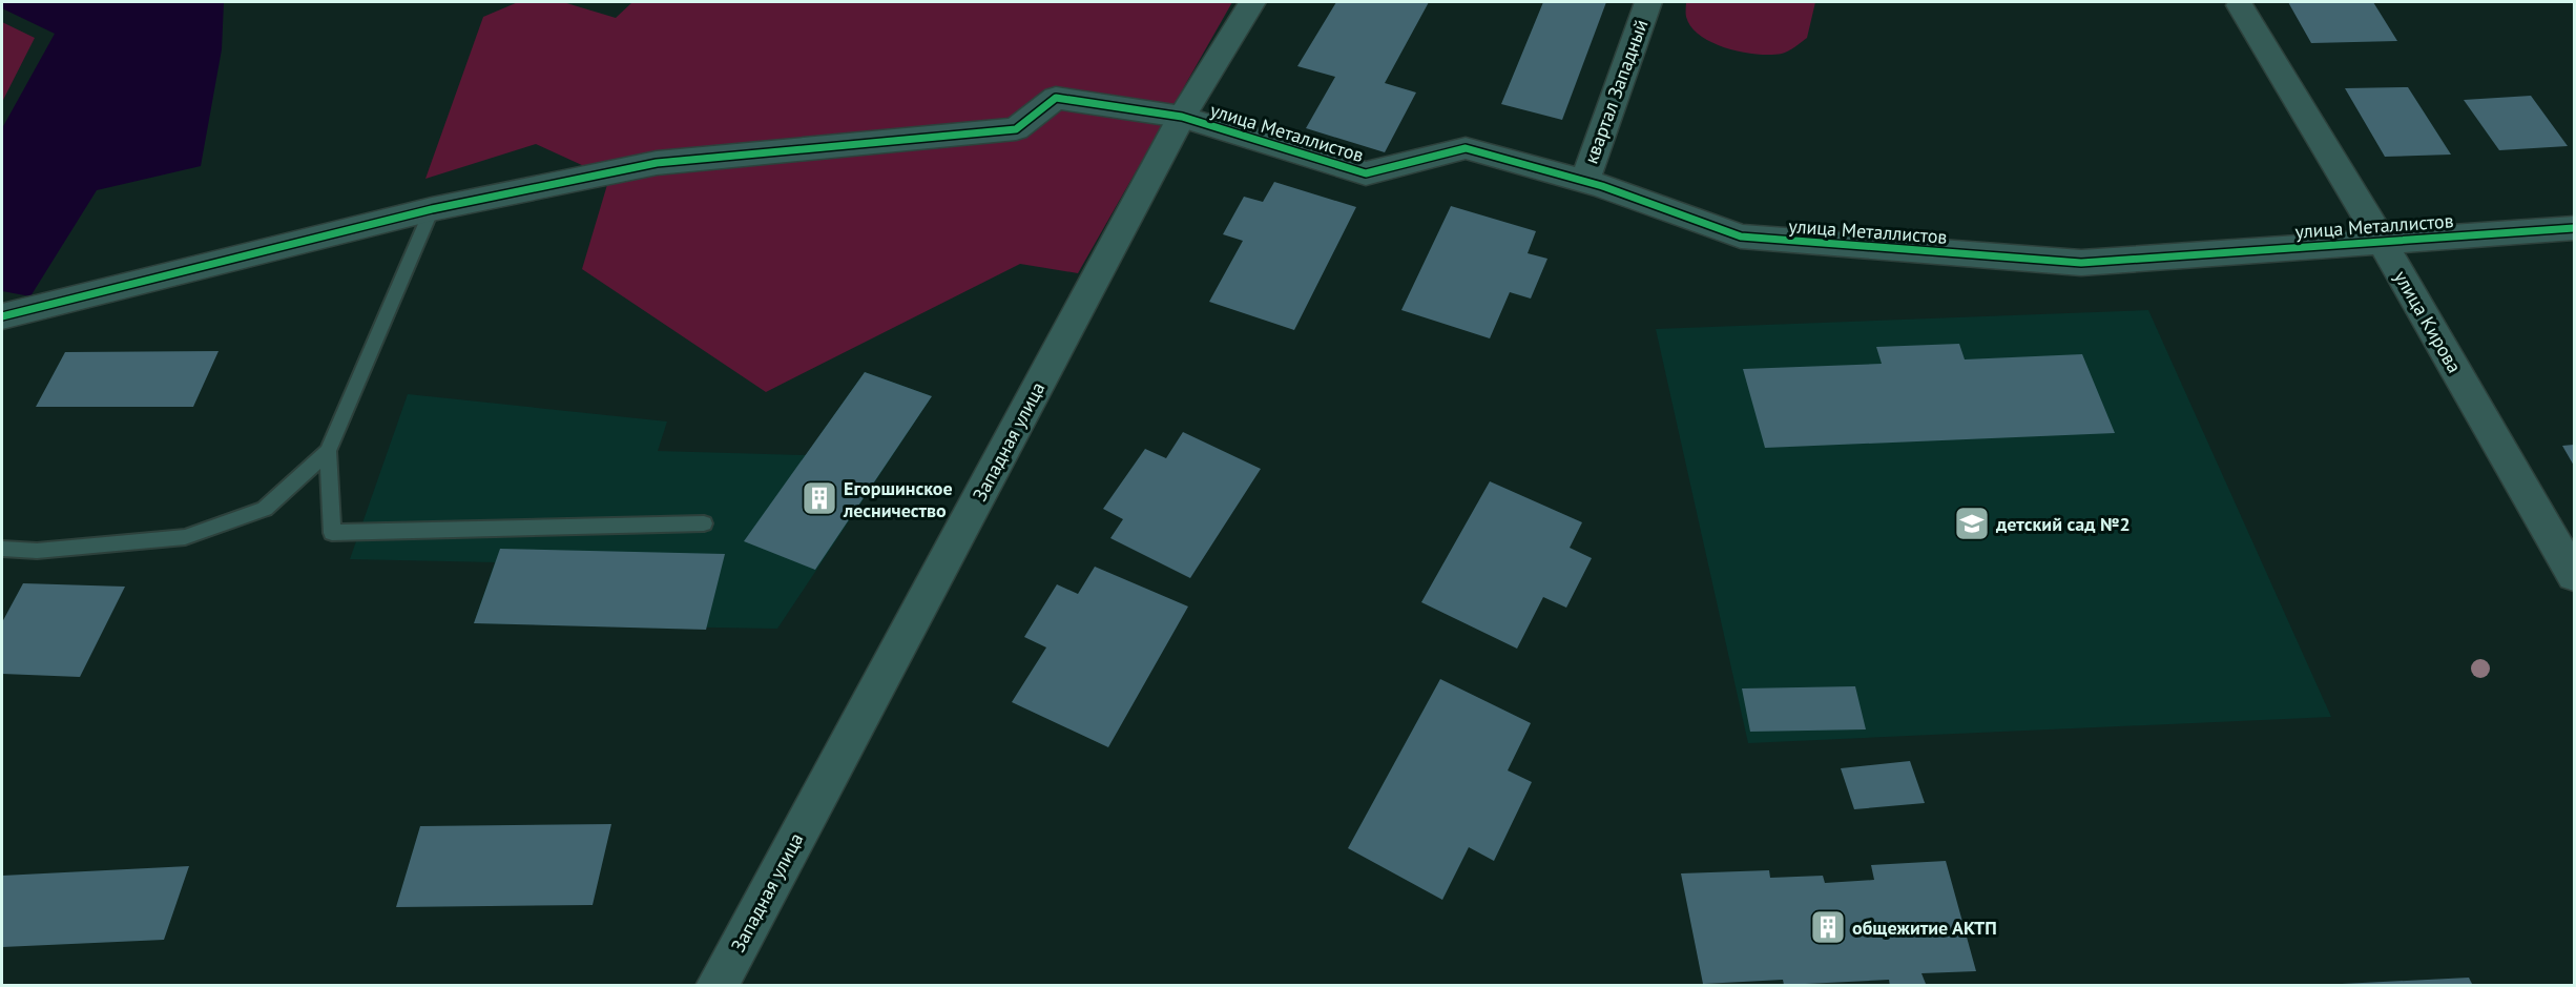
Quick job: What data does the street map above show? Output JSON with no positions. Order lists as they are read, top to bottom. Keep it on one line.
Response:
{"streets":{"street":["квартал Западный","улица Металлистов","улица Кирова","Западная улица"]},"crossings":[["квартал Западный","улица Металлистов"],["улица Металлистов","улица Кирова"],["улица Металлистов","Западная улица"]],"places":{"building":["Егоршинское лесничество","общежитие АКТП"],"school or university":["детский сад №2"]}}
